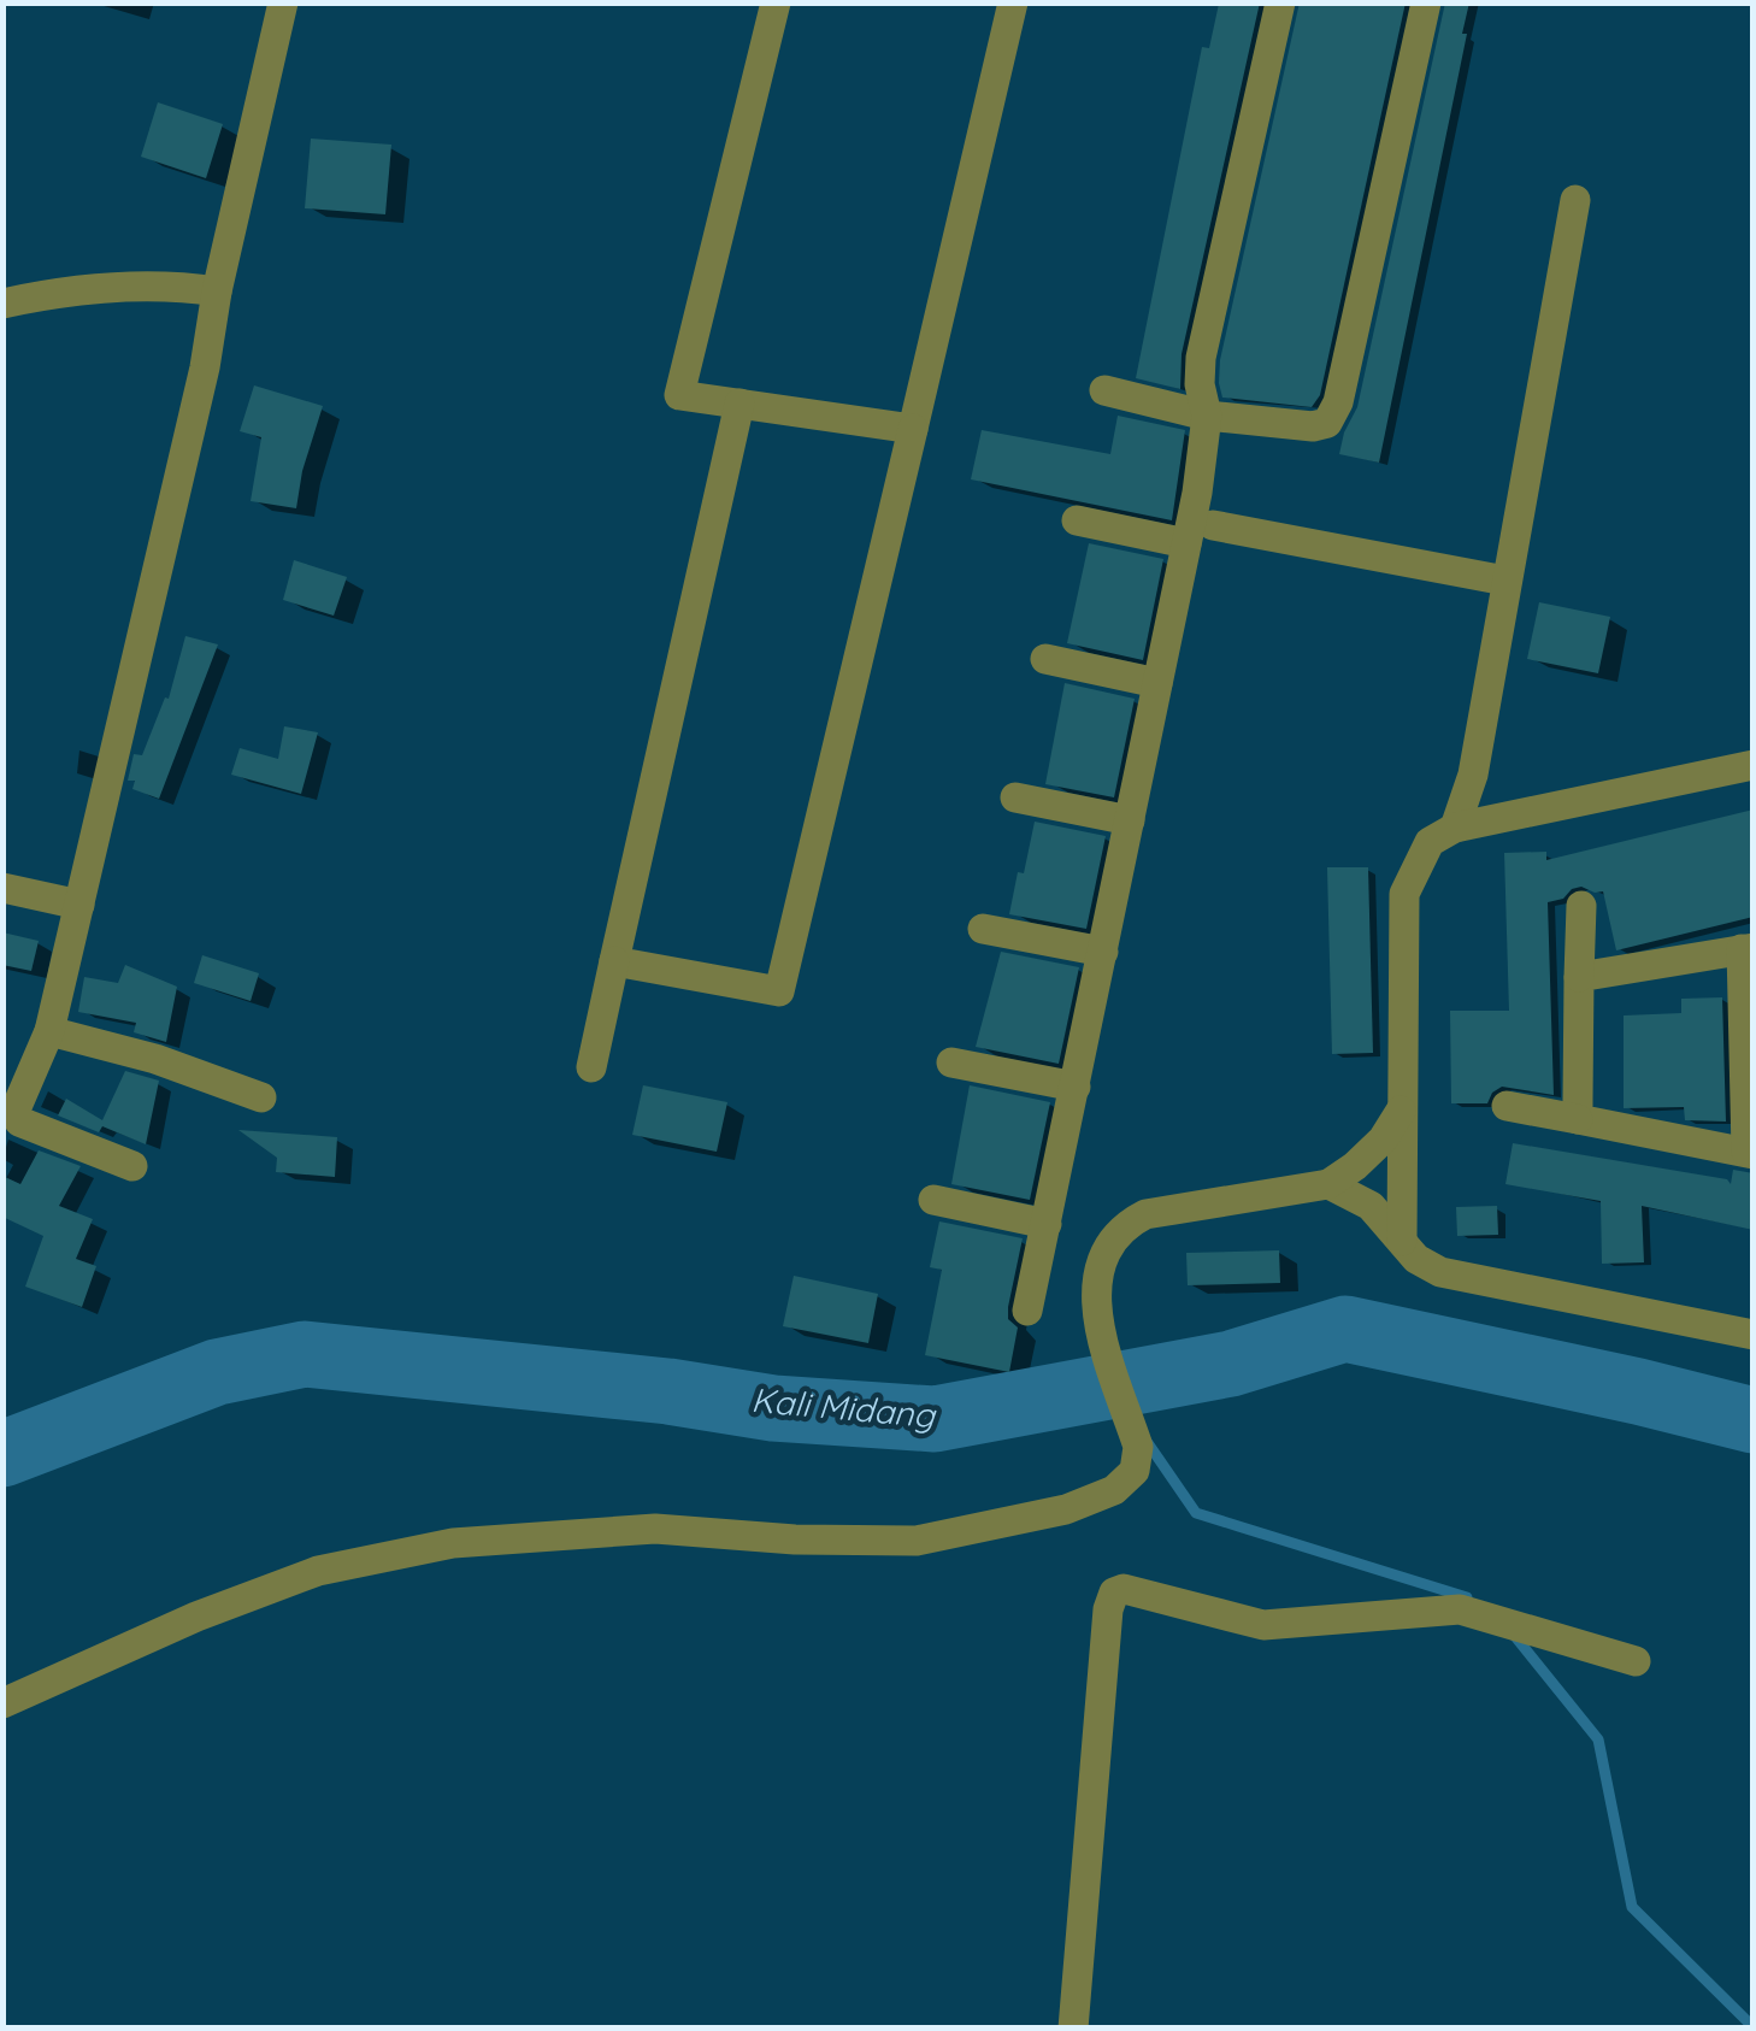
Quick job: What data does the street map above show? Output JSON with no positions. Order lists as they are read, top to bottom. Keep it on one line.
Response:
{"water":["Kali Midang"]}
